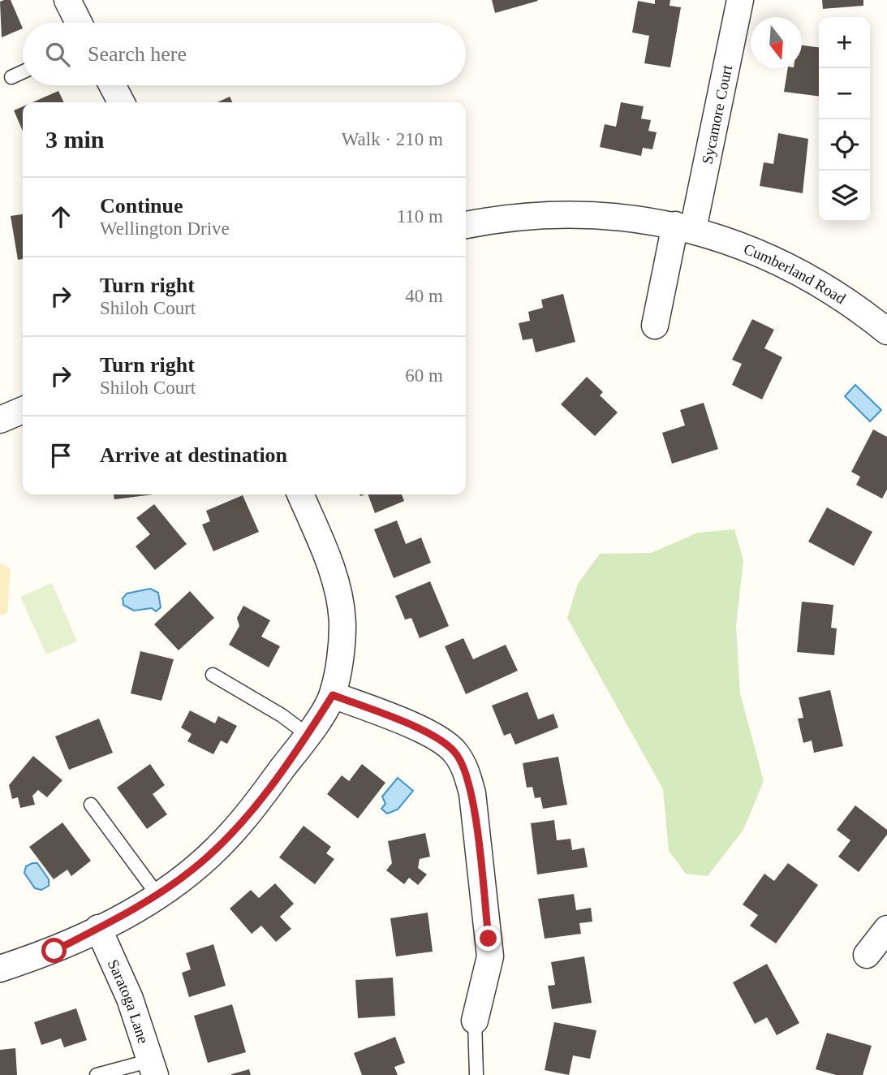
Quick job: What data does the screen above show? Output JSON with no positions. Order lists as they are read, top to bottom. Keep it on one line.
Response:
{"streets":{"street":["Sycamore Court","Cumberland Road","Saratoga Lane"]},"crossings":[["Sycamore Court","Cumberland Road"]],"north":"bottom","page":{"map_buttons":["+","−"],"search":"Search here","heading":["3 min","Walk · 210 m"],"list":[["Continue","Wellington Drive","110 m"],["Turn right","Shiloh Court","40 m"],["Turn right","Shiloh Court","60 m"],"Arrive at destination"]}}
